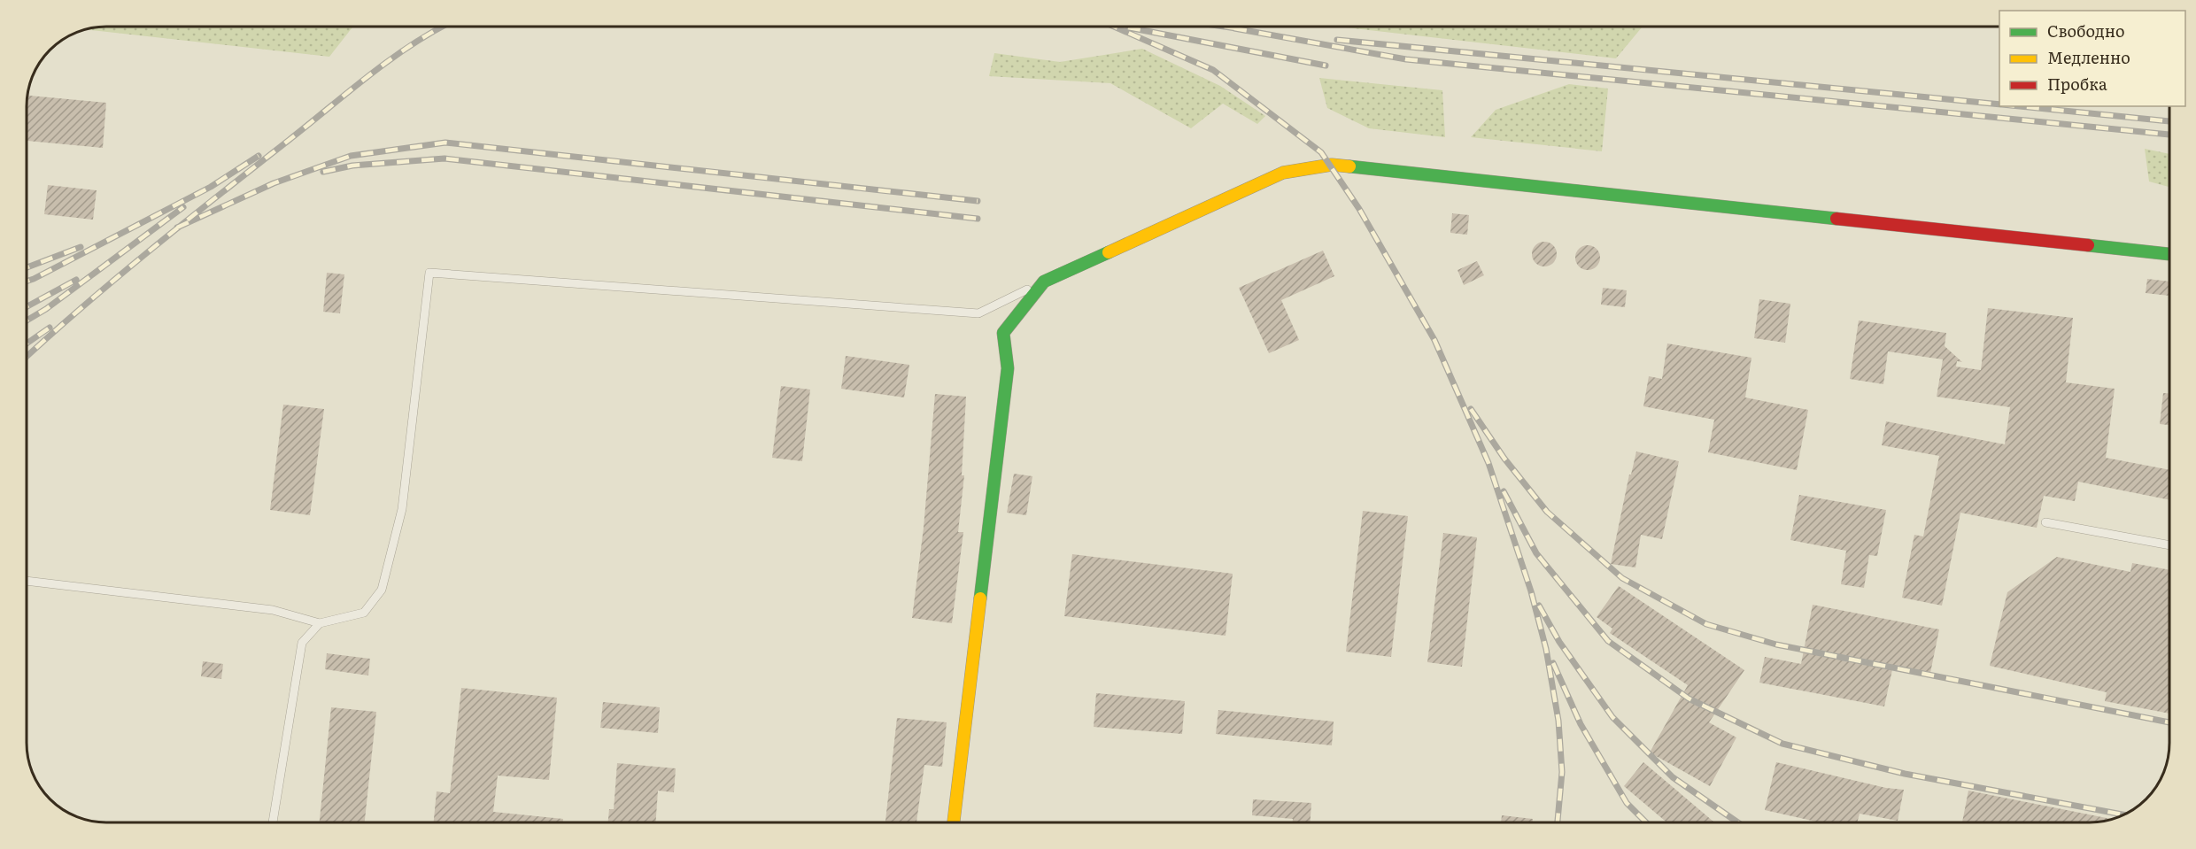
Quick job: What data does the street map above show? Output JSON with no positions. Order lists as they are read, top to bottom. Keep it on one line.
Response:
{"legend":["Свободно","Медленно","Пробка"]}
